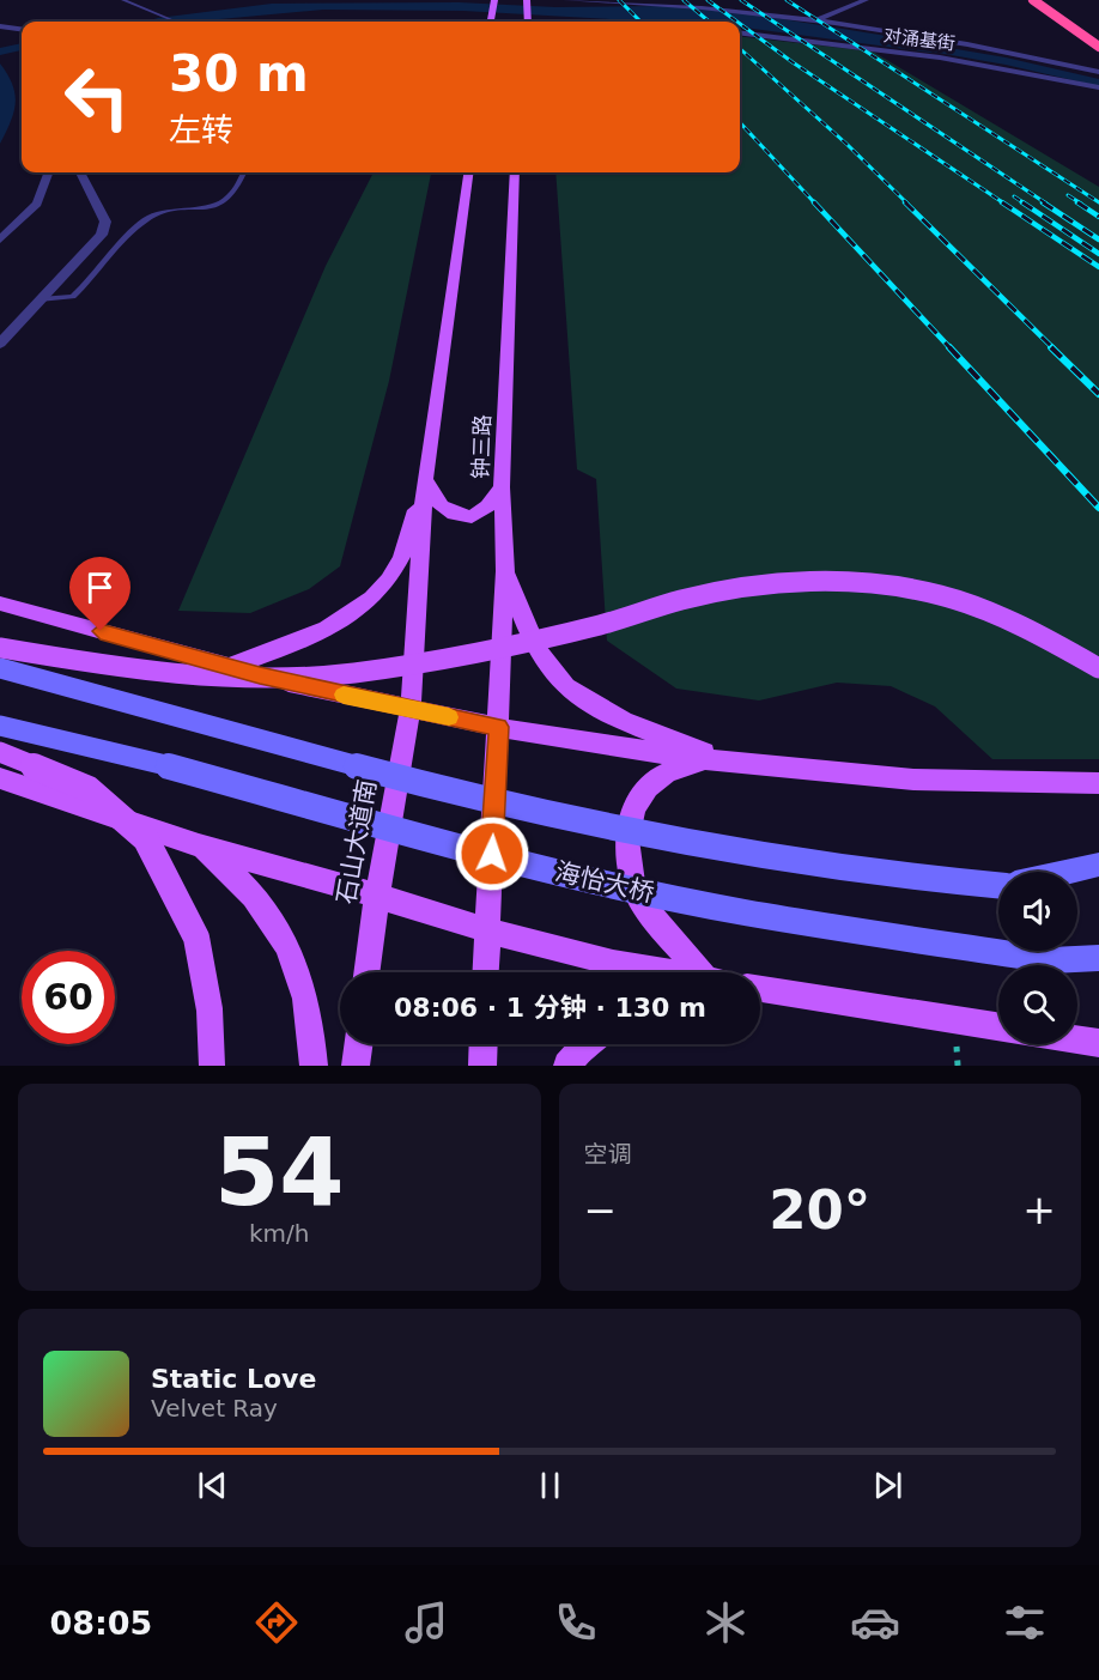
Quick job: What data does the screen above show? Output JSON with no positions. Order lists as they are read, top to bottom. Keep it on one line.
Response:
{"streets":{"main road":["钟三路","石山大道南"],"street":["对涌基街","海怡大桥"]},"page":{"turn":["30 m","左转"],"limit":"60","trip":"08:06 · 1 分钟 · 130 m","tile":[["54","km/h"],"空调"],"heat":["−","20°","+"],"song":["Static Love","Velvet Ray"],"tabs":"08:05"}}
